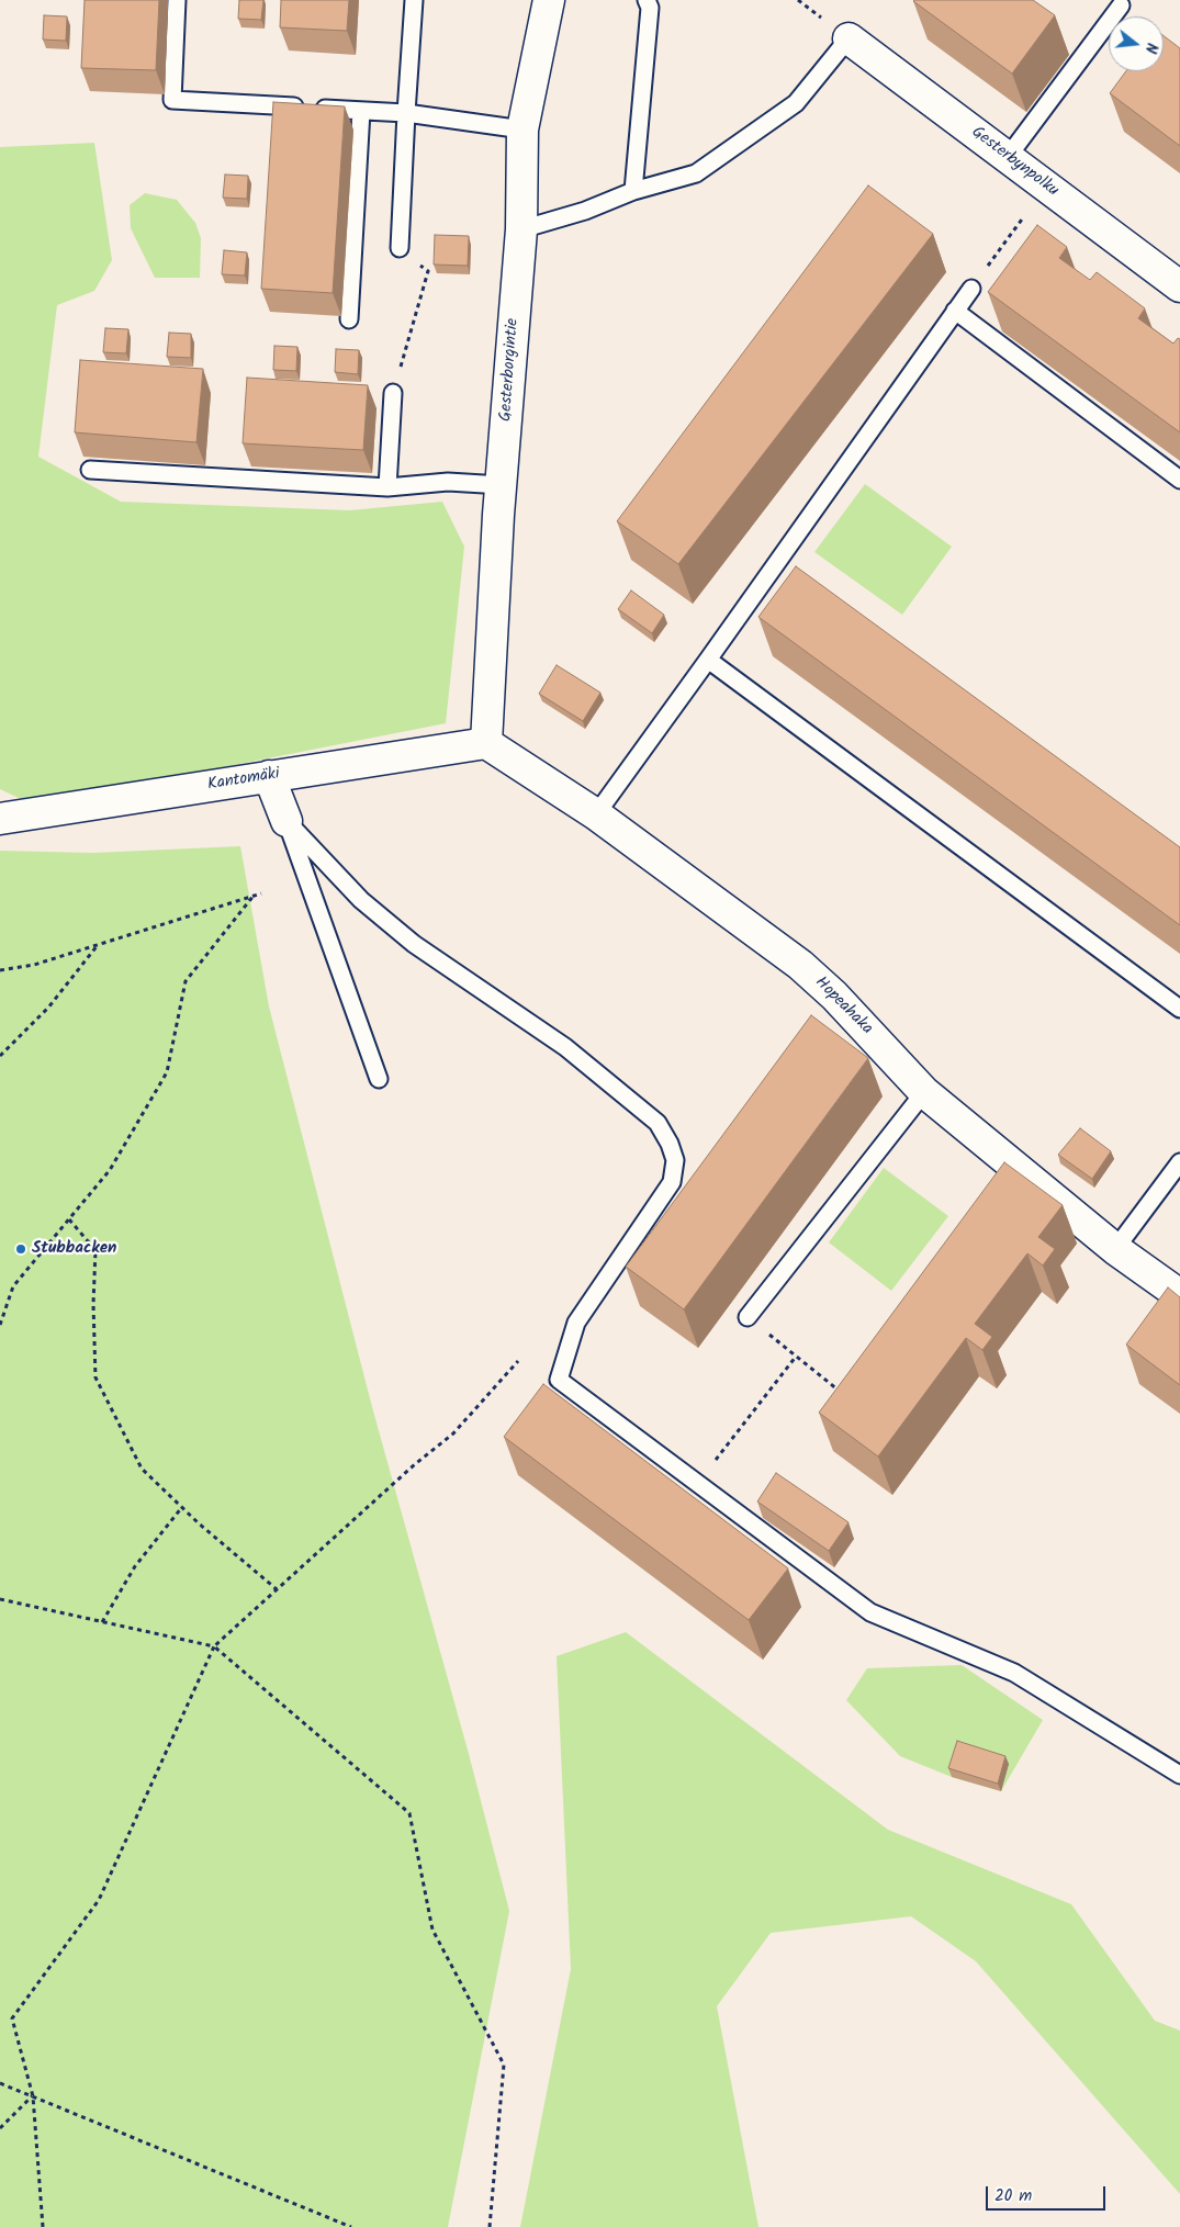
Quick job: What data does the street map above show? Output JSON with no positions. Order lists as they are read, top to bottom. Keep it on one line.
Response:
{"streets":{"street":["Gesterbynpolku","Gesterborgintie","Kantomäki","Hopeahaka"]},"crossings":[["Gesterborgintie","Kantomäki"],["Gesterborgintie","Hopeahaka"],["Kantomäki","Hopeahaka"]],"places":["Stubbacken"],"scale_bar":"20 m","north":"right"}
